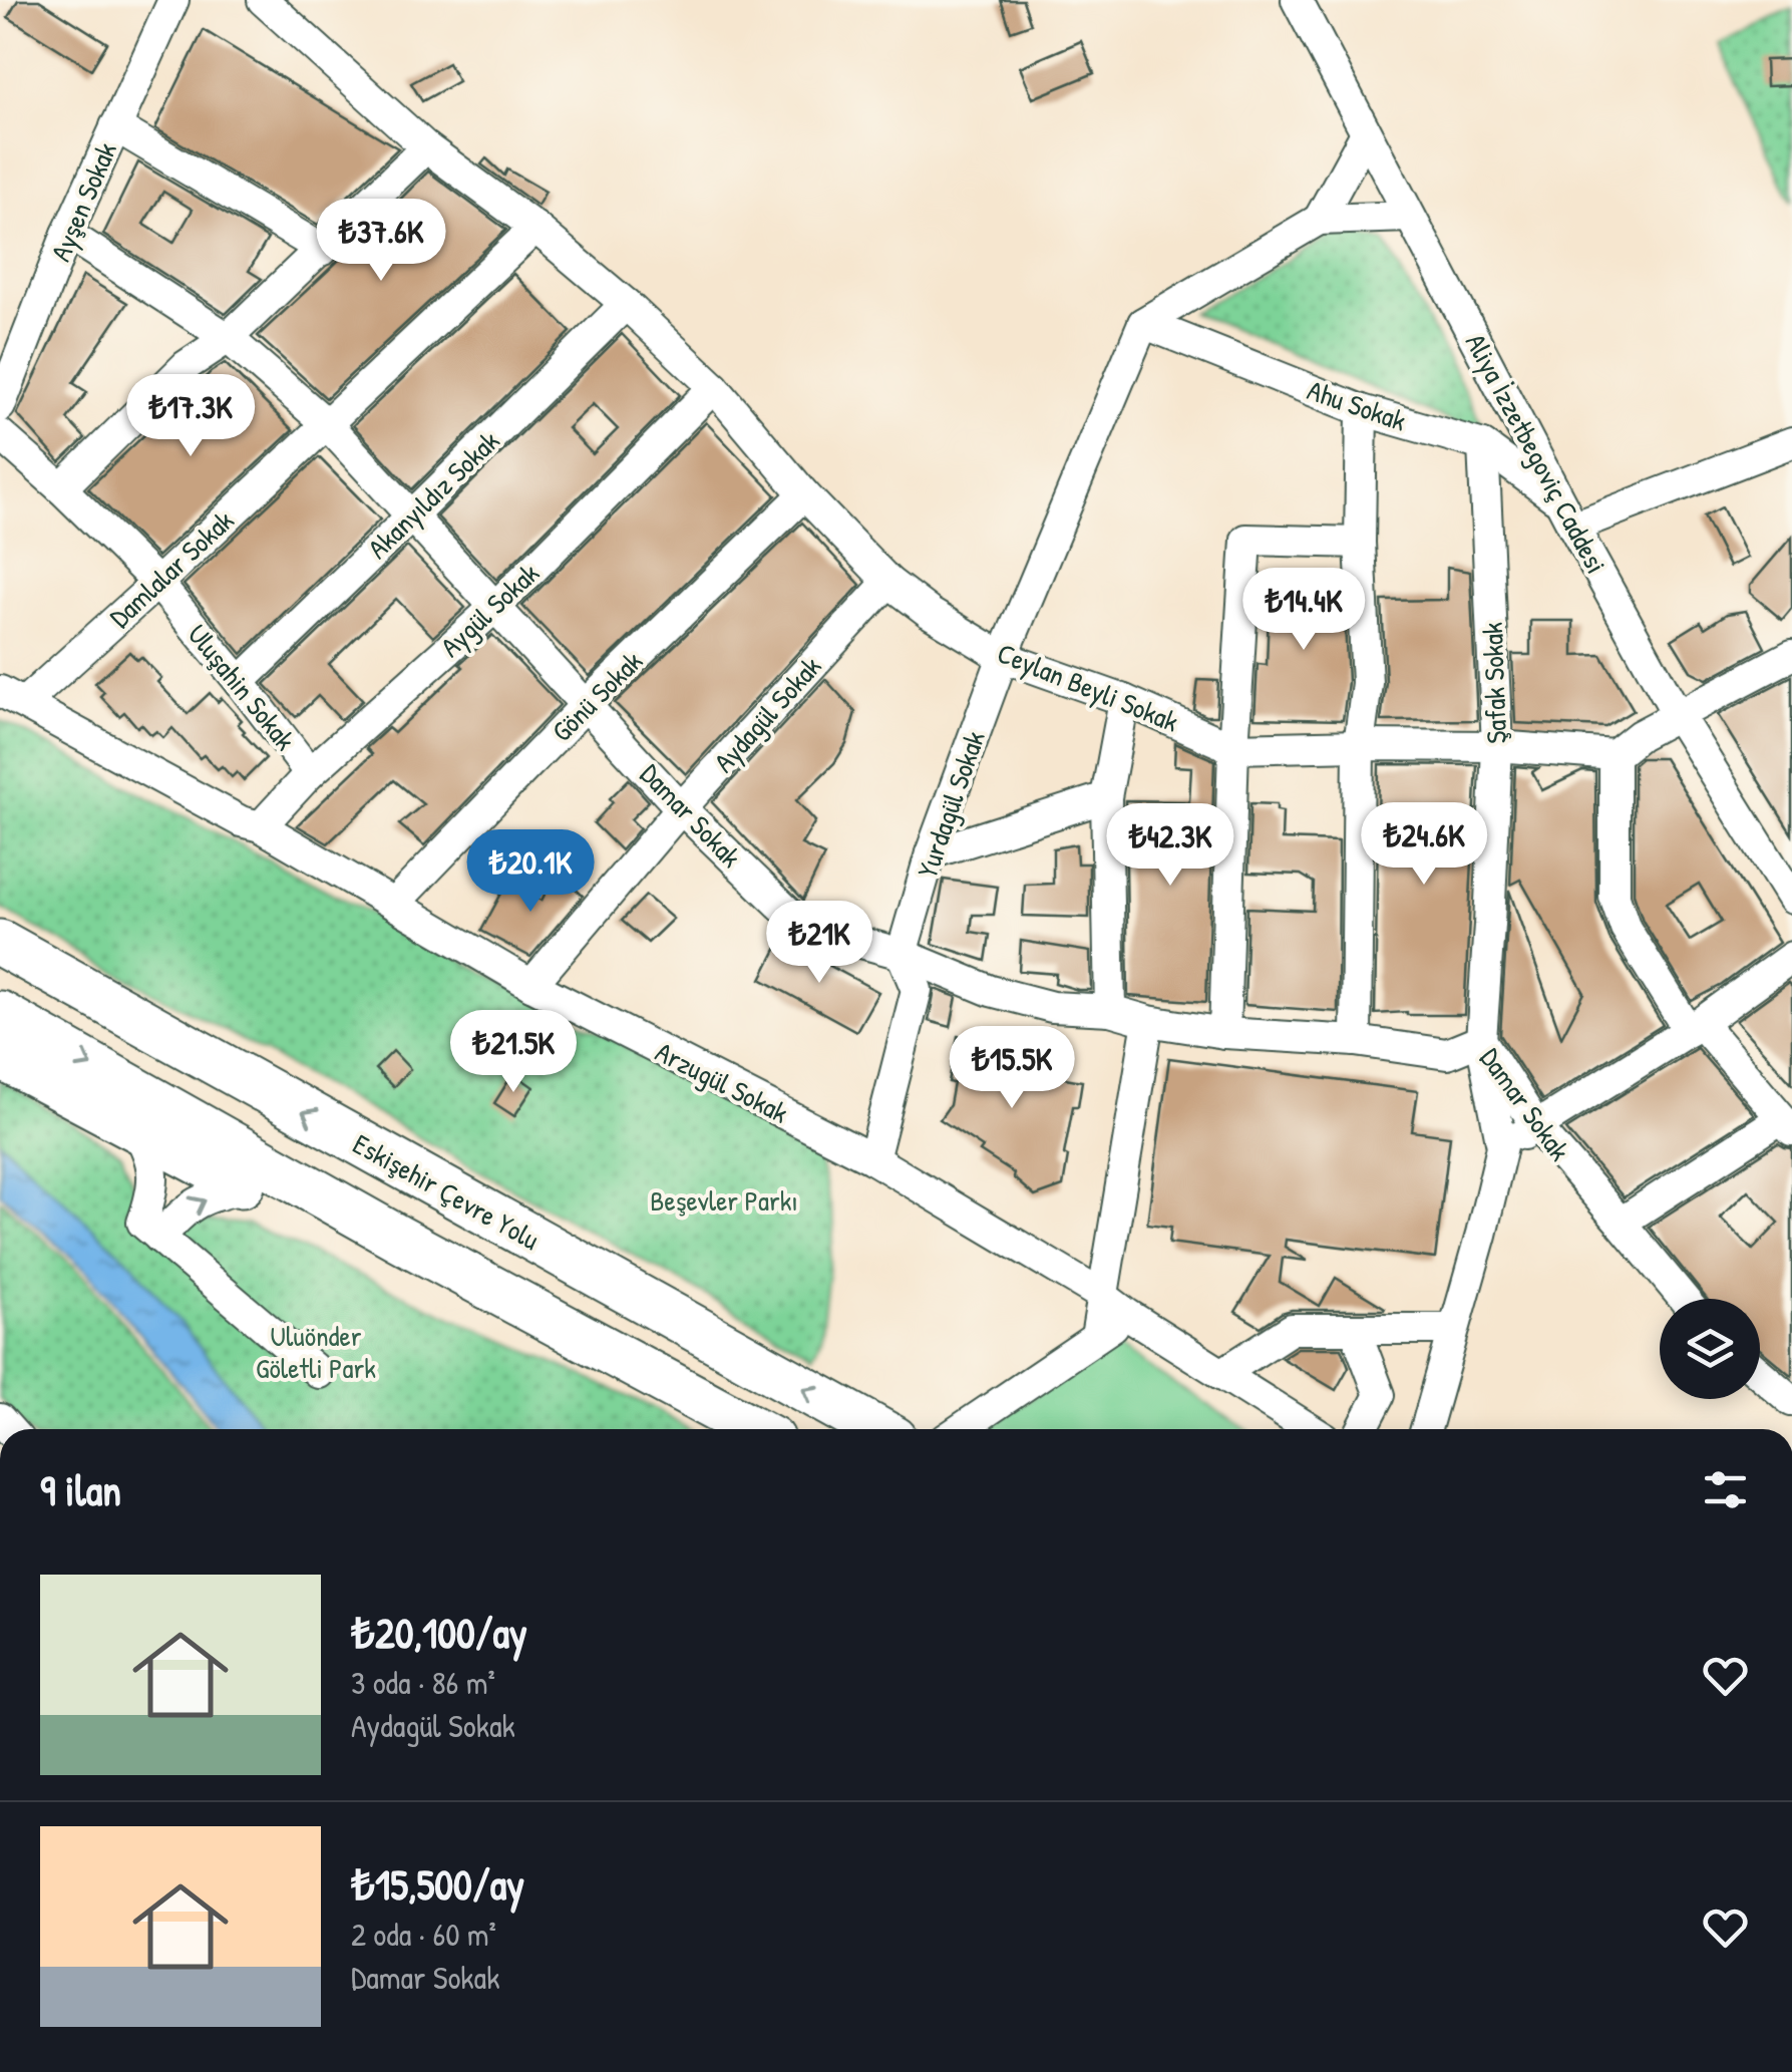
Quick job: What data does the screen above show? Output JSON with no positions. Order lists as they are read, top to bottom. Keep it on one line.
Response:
{"streets":{"highway":["Eskişehir Çevre Yolu"],"street":["Ayşen Sokak","Ahu Sokak","Aliya İzzetbegoviç Caddesi","Akanyıldız Sokak","Damlalar Sokak","Aygül Sokak","Şafak Sokak","Uluşahin Sokak","Ceylan Beyli Sokak","Gönü Sokak","Aydagül Sokak","Yurdagül Sokak","Damar Sokak","Arzugül Sokak"]},"crossings":[["Ayşen Sokak","Damar Sokak"],["Ahu Sokak","Aliya İzzetbegoviç Caddesi"],["Ahu Sokak","Şafak Sokak"],["Ahu Sokak","Yurdagül Sokak"],["Akanyıldız Sokak","Uluşahin Sokak"],["Akanyıldız Sokak","Ceylan Beyli Sokak"],["Akanyıldız Sokak","Damar Sokak"],["Damlalar Sokak","Uluşahin Sokak"],["Damlalar Sokak","Ceylan Beyli Sokak"],["Damlalar Sokak","Damar Sokak"],["Damlalar Sokak","Arzugül Sokak"],["Aygül Sokak","Uluşahin Sokak"],["Aygül Sokak","Ceylan Beyli Sokak"],["Aygül Sokak","Damar Sokak"],["Aygül Sokak","Arzugül Sokak"],["Şafak Sokak","Ceylan Beyli Sokak"],["Şafak Sokak","Damar Sokak"],["Ceylan Beyli Sokak","Gönü Sokak"],["Ceylan Beyli Sokak","Aydagül Sokak"],["Ceylan Beyli Sokak","Yurdagül Sokak"],["Gönü Sokak","Damar Sokak"],["Gönü Sokak","Arzugül Sokak"],["Aydagül Sokak","Damar Sokak"],["Aydagül Sokak","Arzugül Sokak"],["Yurdagül Sokak","Damar Sokak"]],"parks":["Beşevler Parkı","Uluönder Göletli Park"],"page":{"price":["₺37.6K","₺17.3K","₺14.4K","₺24.6K","₺42.3K","₺20.1K","₺21K","₺21.5K","₺15.5K"],"heading":"9 ilan","list":[{"name":"₺20,100/ay","note":"3 oda · 86 m² · Aydagül Sokak"},{"name":"₺15,500/ay","note":"2 oda · 60 m² · Damar Sokak"}]}}
